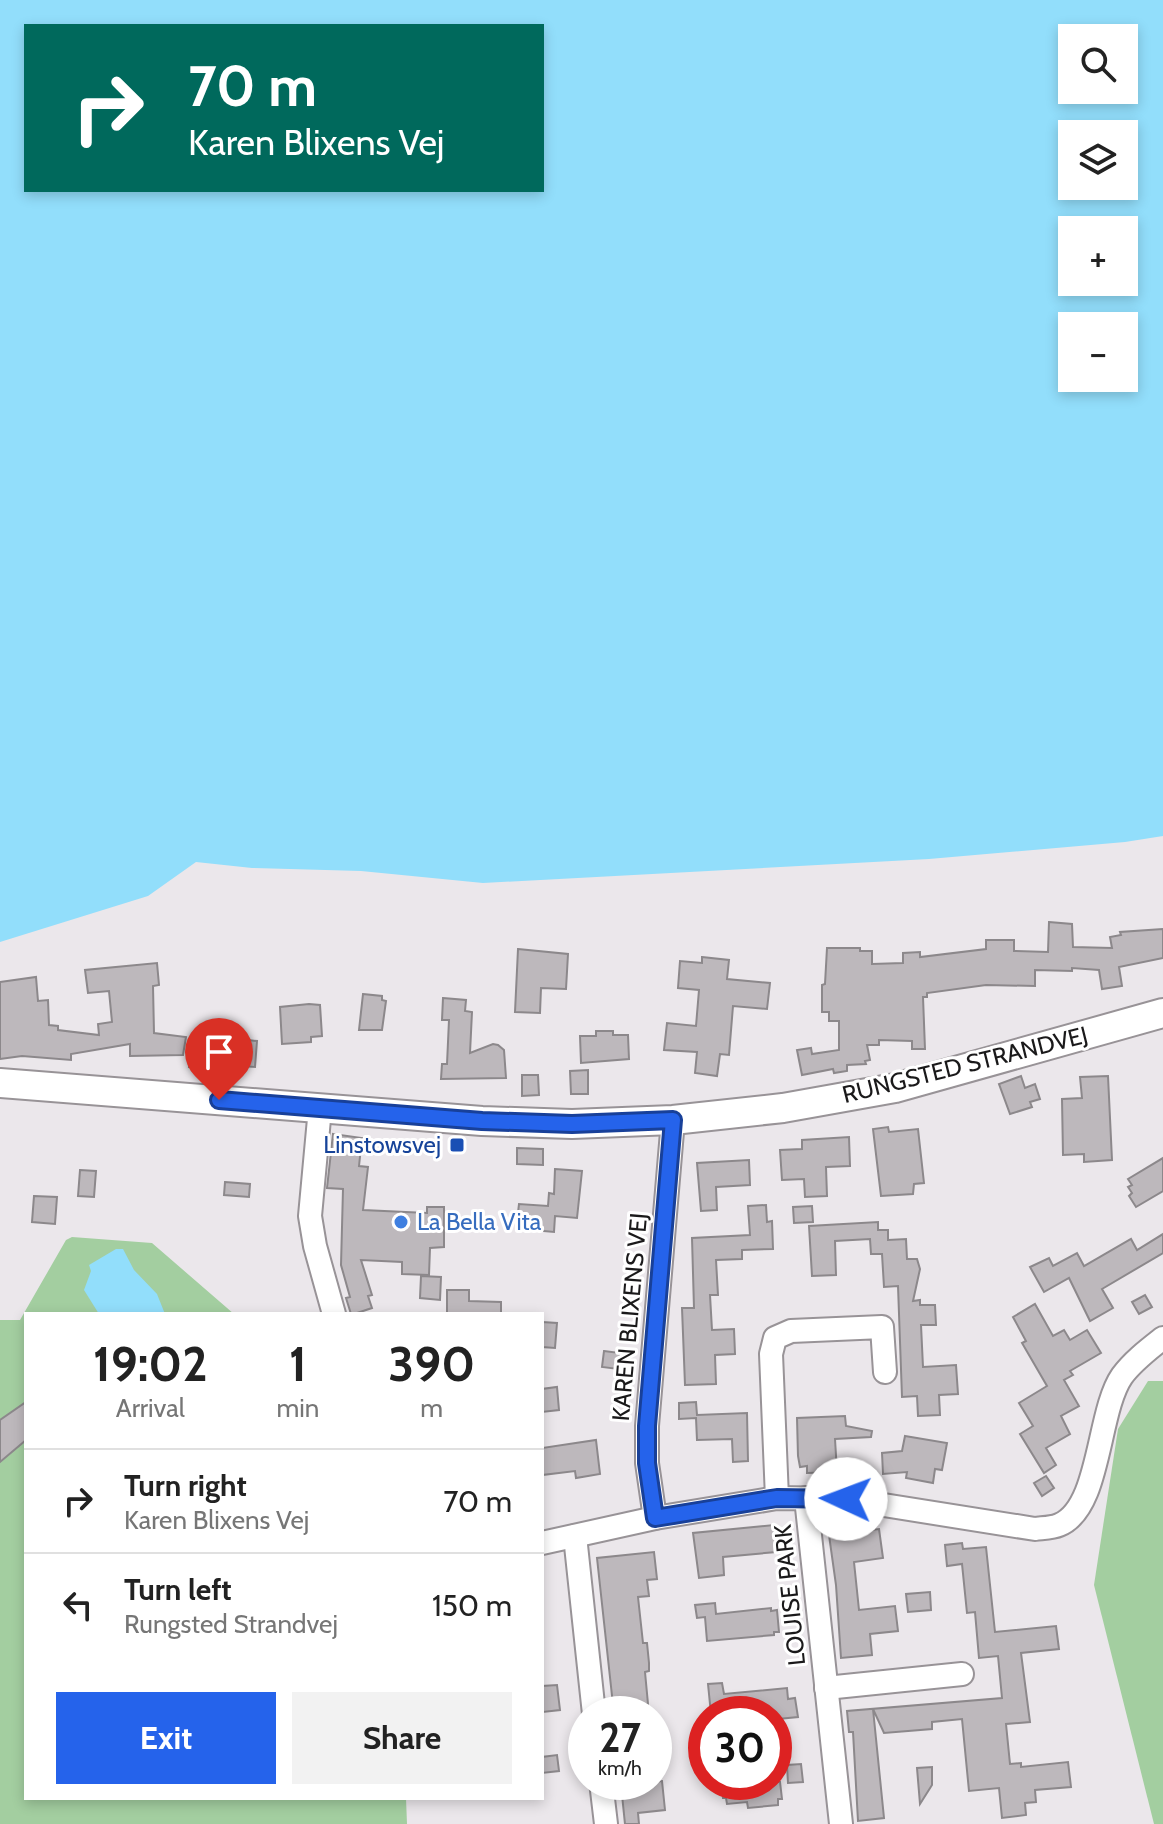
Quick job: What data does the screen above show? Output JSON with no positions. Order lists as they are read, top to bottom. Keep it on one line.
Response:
{"streets":{"main road":["RUNGSTED STRANDVEJ"],"street":["KAREN BLIXENS VEJ","LOUISE PARK"]},"crossings":[["RUNGSTED STRANDVEJ","KAREN BLIXENS VEJ"]],"places":{"transit":["Linstowsvej"],"other":["La Bella Vita"]},"page":{"map_buttons":["+","−"],"turn":["70 m","Karen Blixens Vej"],"eta":["19:02","Arrival","1","min","390","m"],"list":[{"name":"Turn right","note":"Karen Blixens Vej","value":"70 m"},{"name":"Turn left","note":"Rungsted Strandvej","value":"150 m"}],"buttons":["Exit","Share"],"speed":"27 km/h","limit":"30"}}
